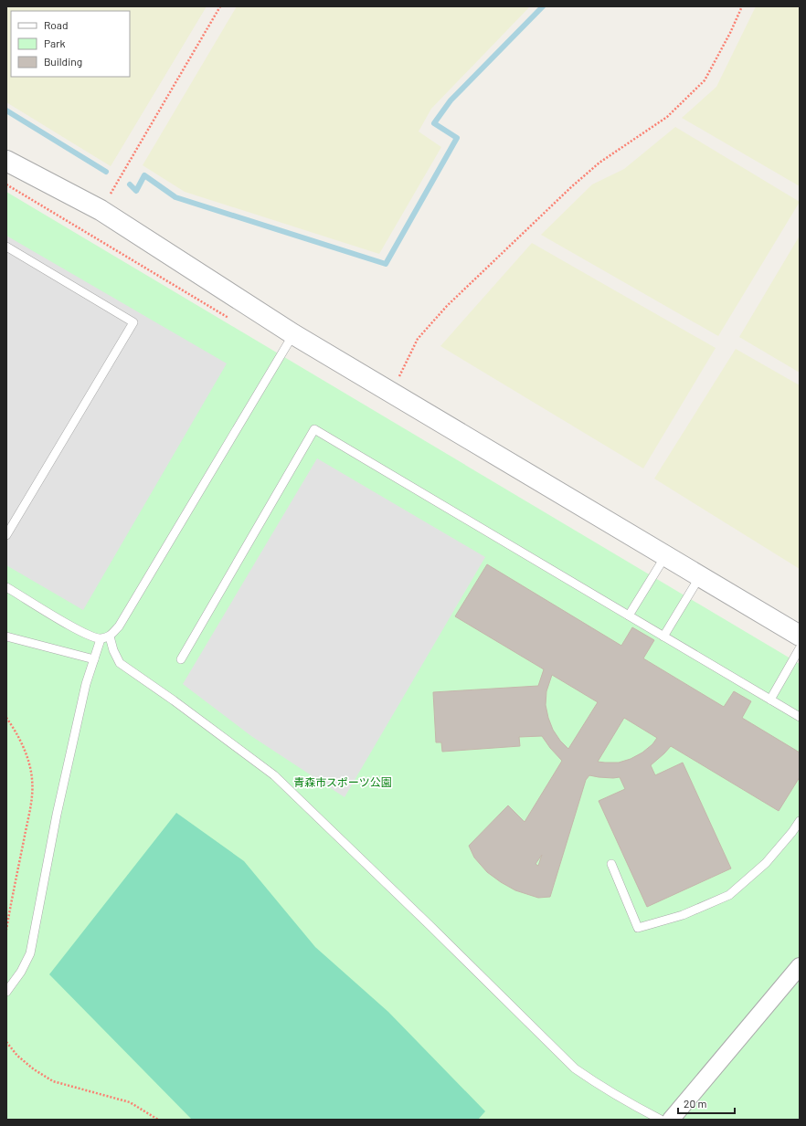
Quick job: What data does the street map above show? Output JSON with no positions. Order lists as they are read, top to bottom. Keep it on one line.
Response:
{"parks":["青森市スポーツ公園"],"legend":["Road","Park","Building"],"scale_bar":"20 m"}
